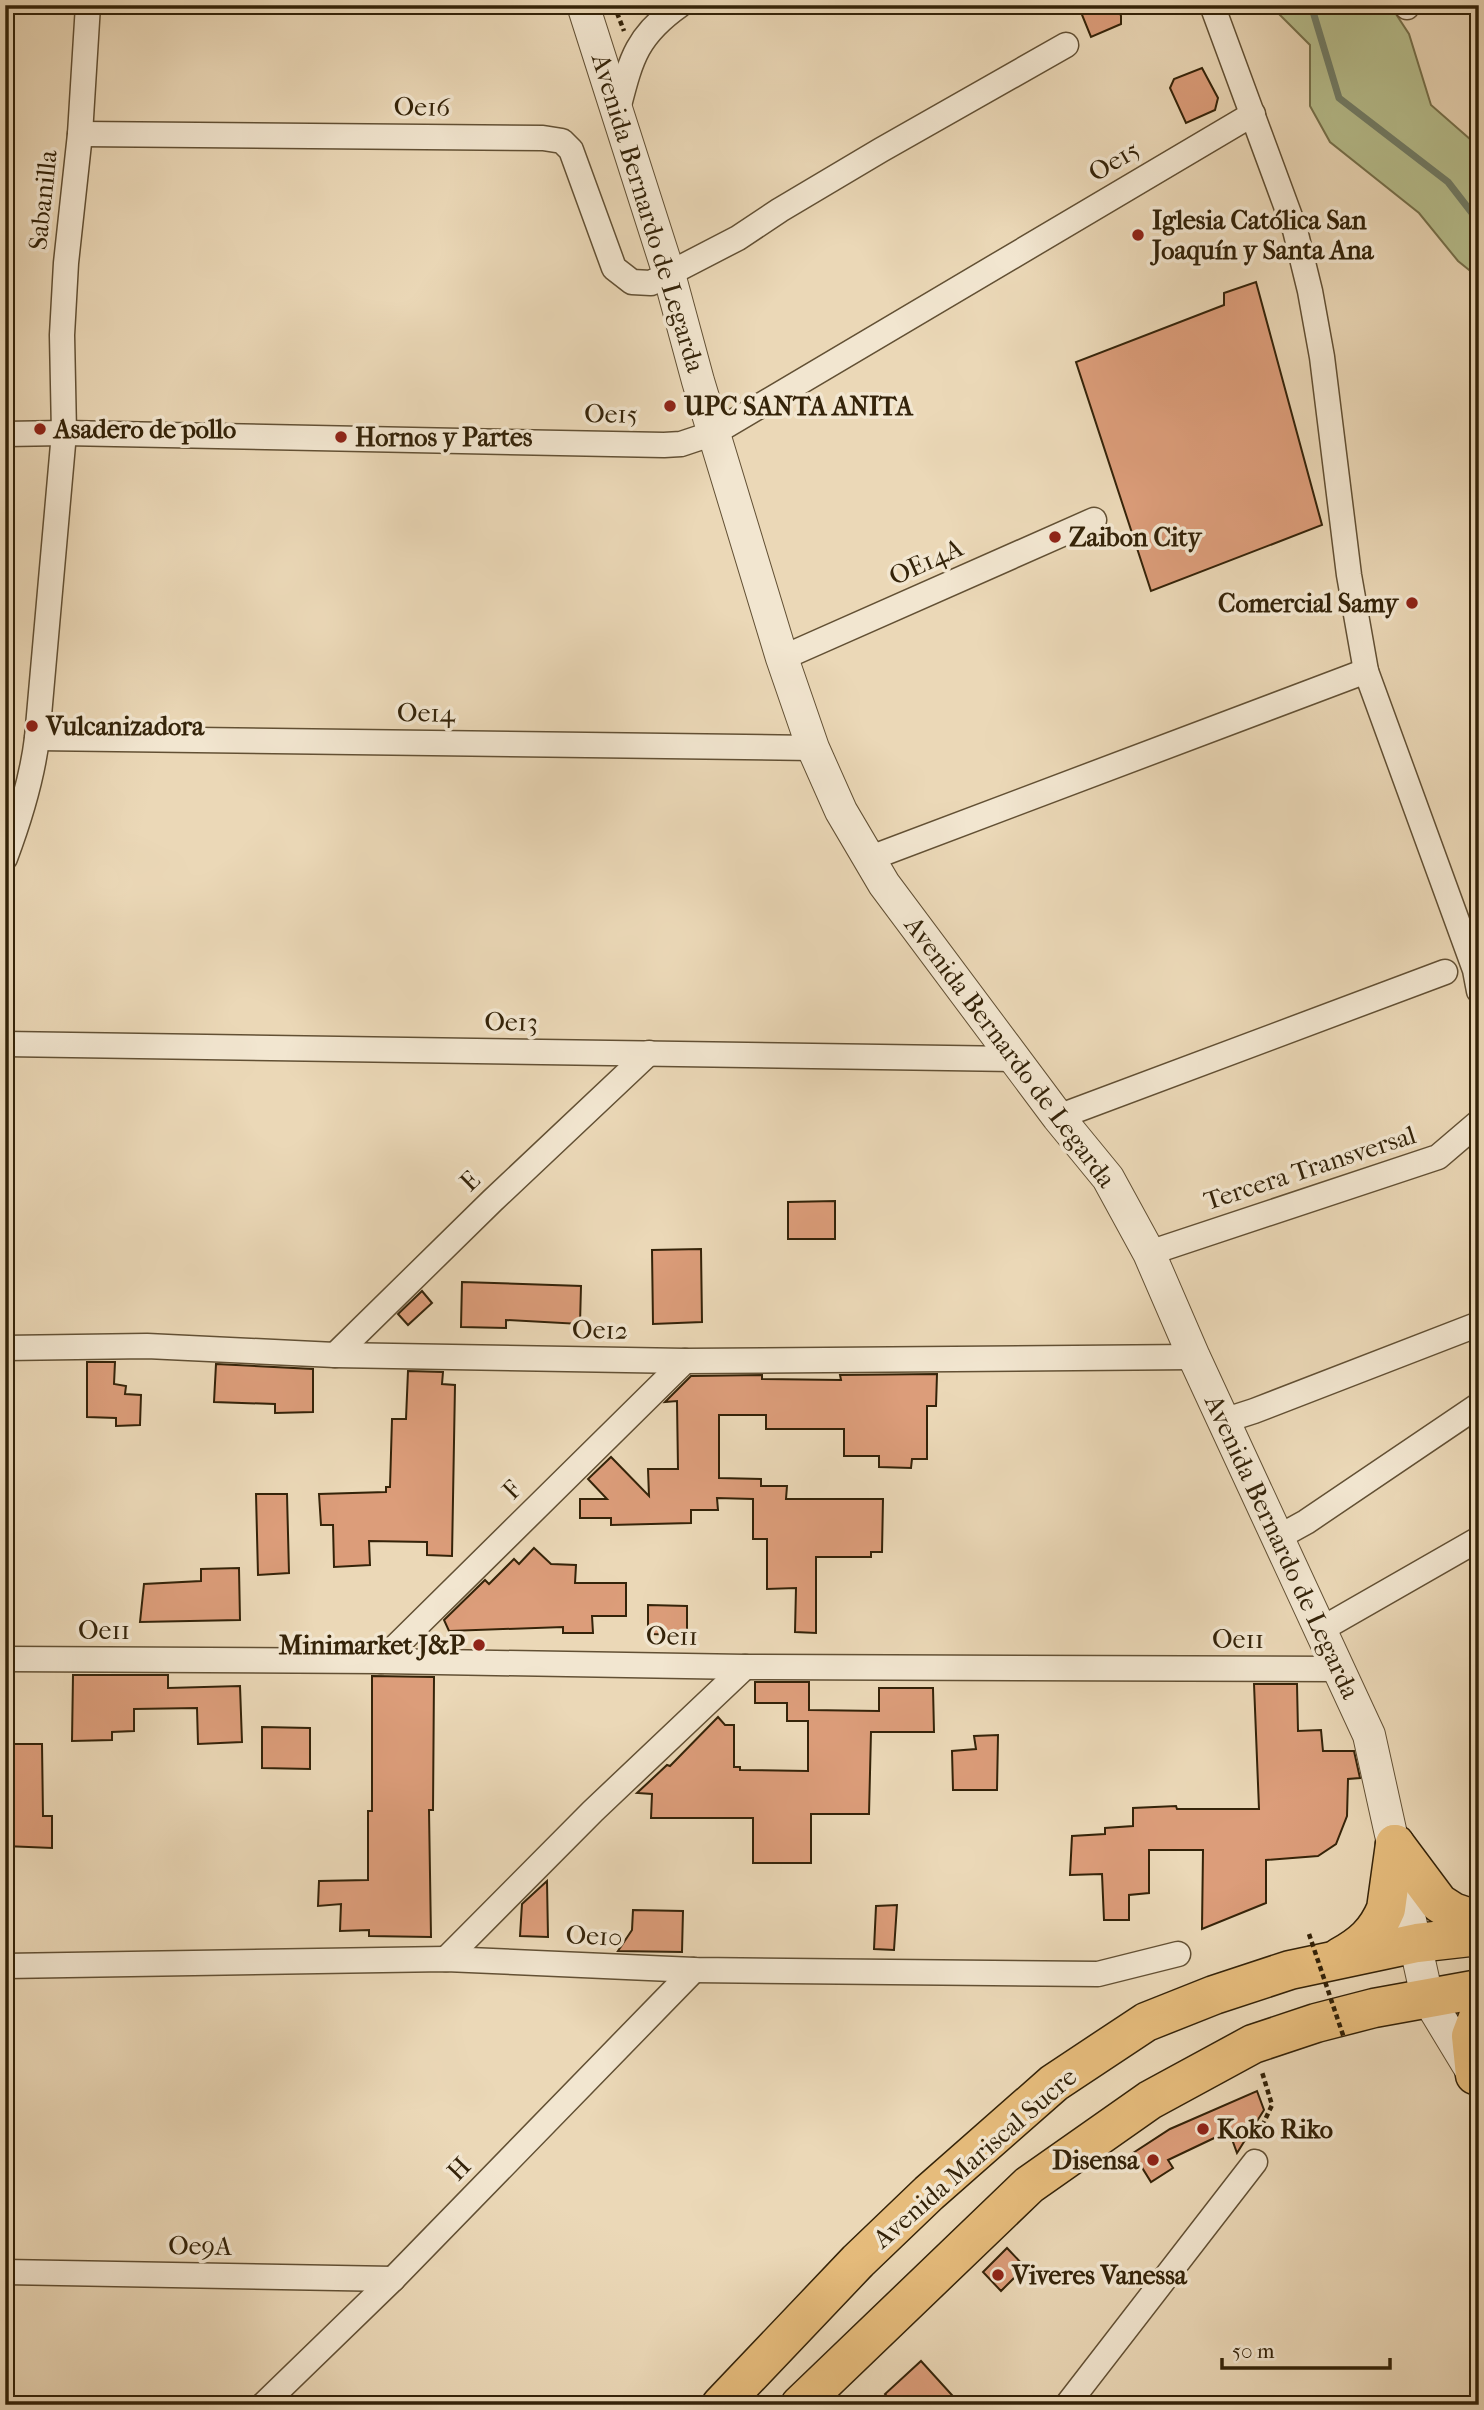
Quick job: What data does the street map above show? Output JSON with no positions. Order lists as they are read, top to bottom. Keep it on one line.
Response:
{"streets":{"main road":["Avenida Mariscal Sucre"],"street":["Oe16","Oe15","Sabanilla","Avenida Bernardo de Legarda","OE14A","Oe14","Oe13","Tercera Transversal","E","Oe12","F","Oe11","Oe10","H","Oe9A"]},"crossings":[["Oe16","Sabanilla"],["Oe16","Avenida Bernardo de Legarda"],["Oe15","Sabanilla"],["Oe15","Avenida Bernardo de Legarda"],["Sabanilla","Oe14"],["Avenida Bernardo de Legarda","OE14A"],["Avenida Bernardo de Legarda","Oe14"],["Avenida Bernardo de Legarda","Oe13"],["Avenida Bernardo de Legarda","Tercera Transversal"],["Avenida Bernardo de Legarda","Oe12"],["Avenida Bernardo de Legarda","Oe11"],["Avenida Bernardo de Legarda","Avenida Mariscal Sucre"],["Oe13","E"],["E","Oe12"],["Oe12","F"],["F","Oe11"],["Oe10","H"],["H","Oe9A"]],"places":["Iglesia Católica San Joaquín y Santa Ana","UPC SANTA ANITA","Asadero de pollo","Hornos y Partes","Zaibon City","Comercial Samy","Vulcanizadora","Minimarket J&P","Koko Riko","Disensa","Viveres Vanessa"],"scale_bar":"50 m"}
